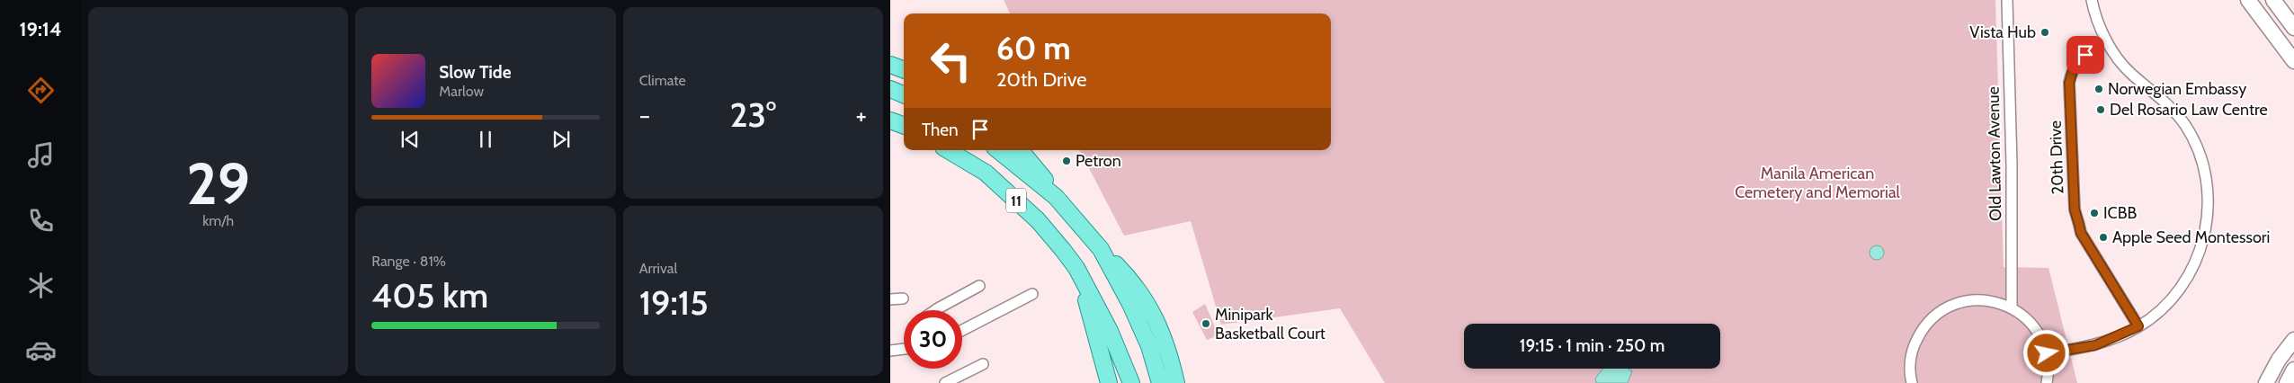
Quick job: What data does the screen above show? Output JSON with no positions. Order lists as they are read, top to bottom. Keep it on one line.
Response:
{"streets":{"main road":["11"],"street":["Old Lawton Avenue","20th Drive"]},"parks":["Manila American Cemetery and Memorial"],"places":["Vista Hub","Norwegian Embassy","Del Rosario Law Centre","Petron","ICBB","Apple Seed Montessori","Minipark Basketball Court"],"page":{"tabs":"19:14","tile":[["29","km/h"],"Climate",["Range · 81%","405 km"],["Arrival","19:15"]],"turn":["60 m","20th Drive"],"song":["Slow Tide","Marlow"],"heat":["−","23°","+"],"then":"Then","limit":"30","trip":"19:15 · 1 min · 250 m"}}
